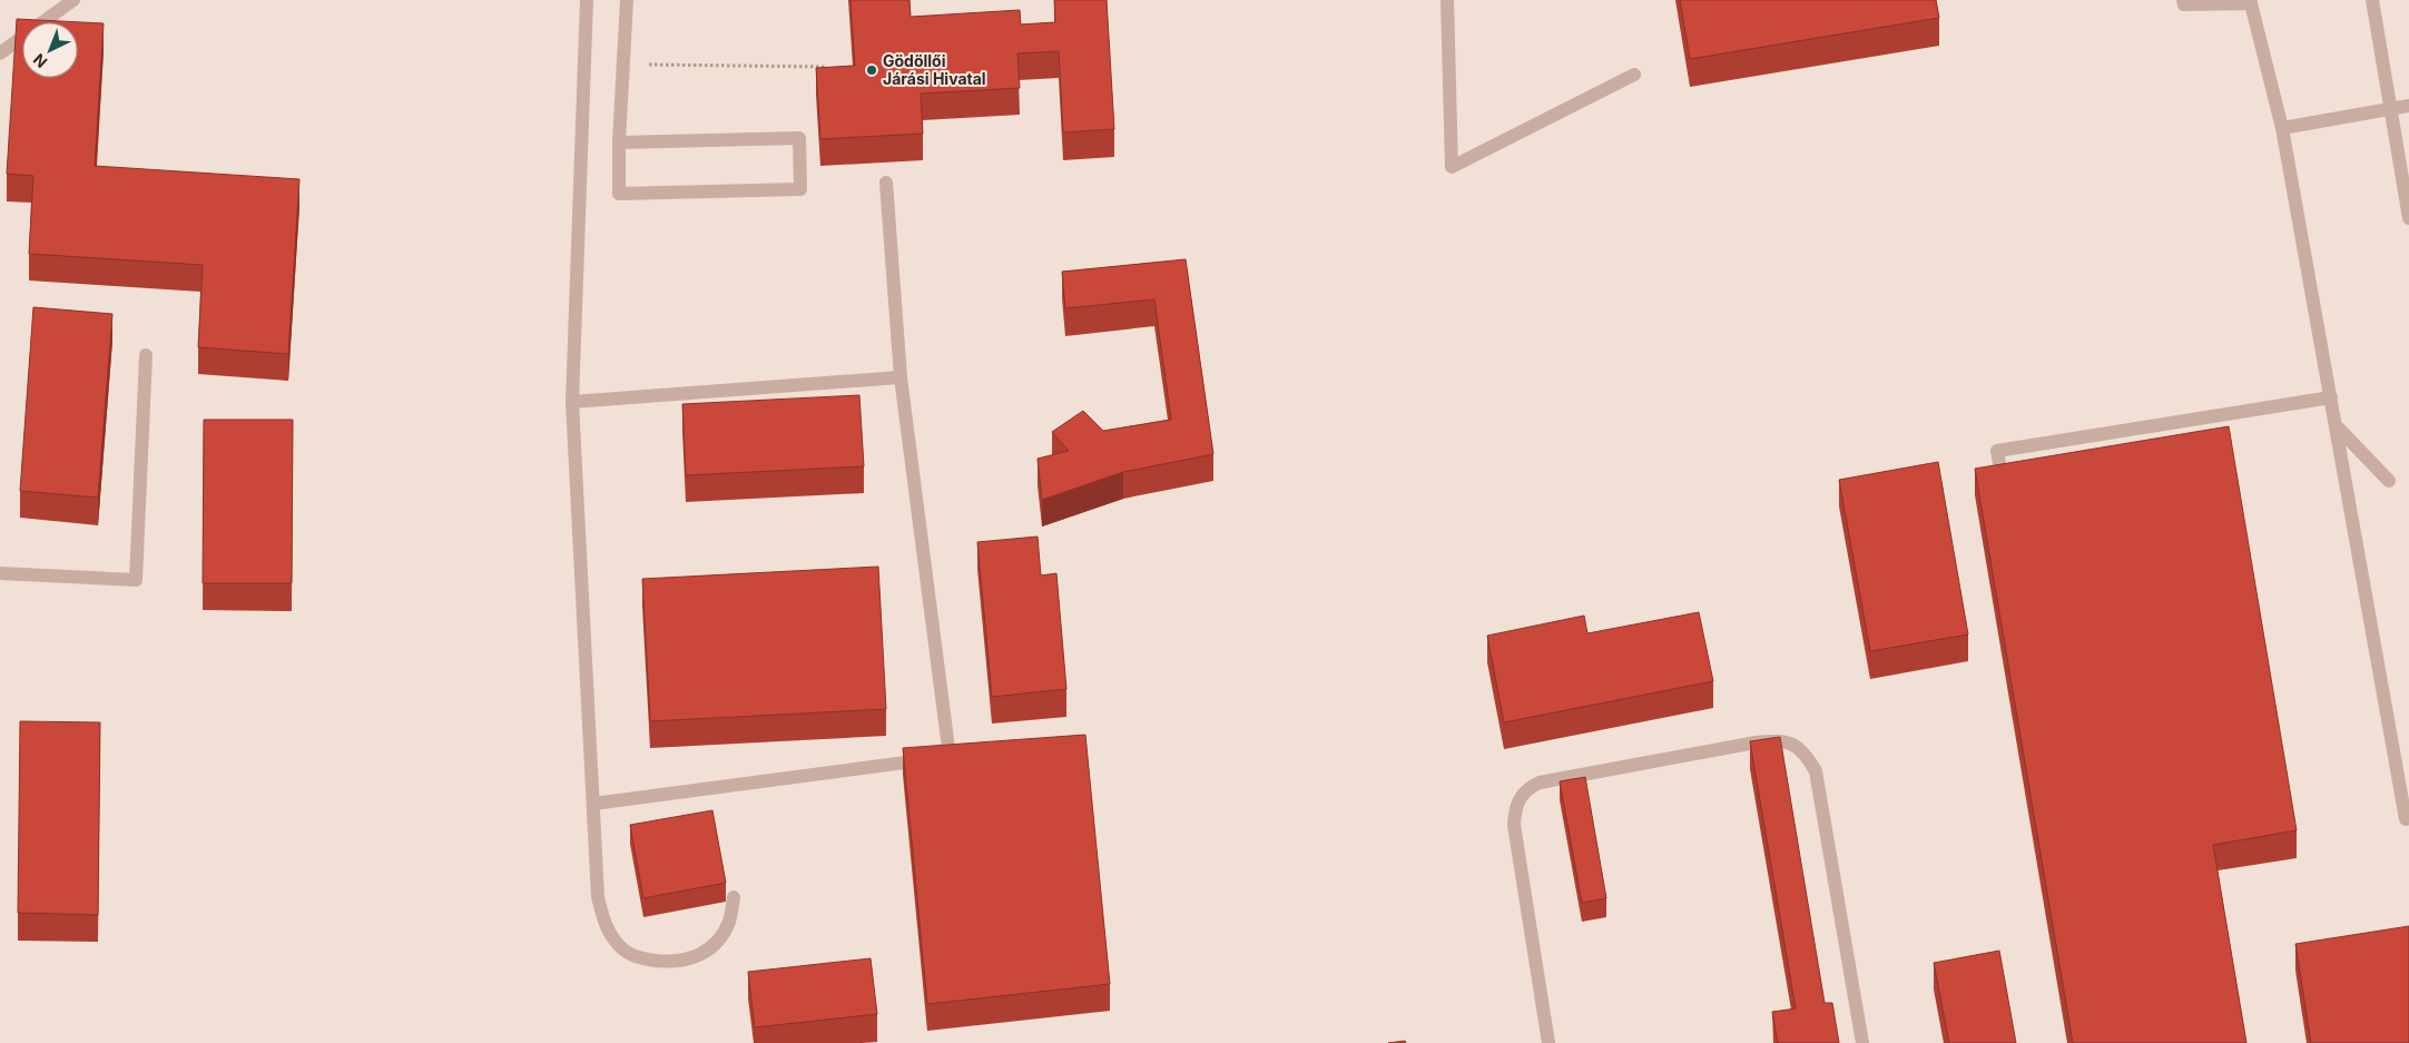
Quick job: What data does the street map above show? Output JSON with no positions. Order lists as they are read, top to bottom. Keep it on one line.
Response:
{"places":["Gödöllői Járási Hivatal"],"north":"bottom left"}
